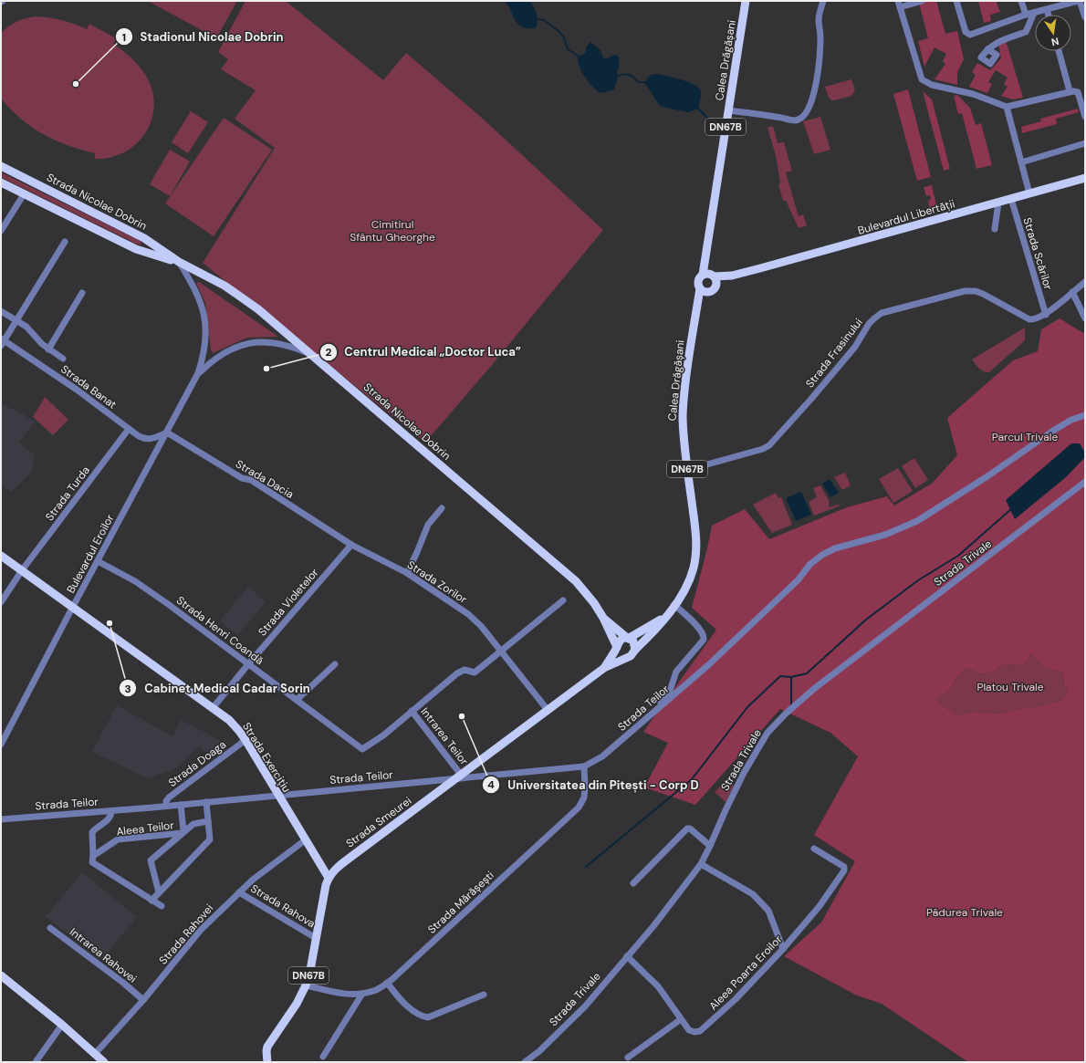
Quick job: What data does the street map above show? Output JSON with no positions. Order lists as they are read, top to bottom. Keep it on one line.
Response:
{"streets":{"main road":["Calea Drăgășani","DN67B","Strada Nicolae Dobrin","Bulevardul Libertății","Strada Exercițiu","Strada Smeurei"],"street":["Strada Scărilor","Strada Frasinului","Strada Banat","Strada Dacia","Strada Turda","Bulevardul Eroilor","Strada Trivale","Strada Zorilor","Strada Violetelor","Strada Henri Coandă","Strada Teilor","Intrarea Teilor","Strada Doaga","Aleea Teilor","Strada Mărășești","Strada Rahova","Strada Rahovei","Intrarea Rahovei","Aleea Poarta Eroilor"]},"crossings":[["Calea Drăgășani","Strada Nicolae Dobrin"],["Calea Drăgășani","Bulevardul Libertății"],["Calea Drăgășani","Strada Frasinului"],["Calea Drăgășani","Strada Smeurei"],["Strada Nicolae Dobrin","Bulevardul Eroilor"],["Strada Nicolae Dobrin","Strada Smeurei"],["Bulevardul Libertății","Strada Scărilor"],["Strada Scărilor","Strada Frasinului"],["Strada Banat","Strada Dacia"],["Strada Banat","Strada Turda"],["Strada Banat","Bulevardul Eroilor"],["Strada Dacia","Bulevardul Eroilor"],["Strada Dacia","Strada Zorilor"],["Strada Dacia","Strada Violetelor"],["Strada Turda","Strada Exercițiu"],["Bulevardul Eroilor","Strada Henri Coandă"],["Bulevardul Eroilor","Strada Exercițiu"],["Strada Trivale","Aleea Poarta Eroilor"],["Strada Zorilor","Strada Violetelor"],["Strada Zorilor","Strada Henri Coandă"],["Strada Zorilor","Strada Smeurei"],["Strada Violetelor","Strada Henri Coandă"],["Strada Violetelor","Strada Exercițiu"],["Strada Henri Coandă","Intrarea Teilor"],["Strada Teilor","Intrarea Teilor"],["Strada Teilor","Strada Exercițiu"],["Strada Teilor","Strada Doaga"],["Strada Teilor","Strada Smeurei"],["Strada Teilor","Aleea Teilor"],["Strada Teilor","Strada Mărășești"],["Intrarea Teilor","Strada Smeurei"],["Strada Exercițiu","Strada Doaga"],["Strada Exercițiu","Strada Smeurei"],["Strada Exercițiu","Strada Rahovei"],["Strada Smeurei","Strada Mărășești"],["Strada Smeurei","Strada Rahova"],["Strada Rahova","Strada Rahovei"],["Strada Rahovei","Intrarea Rahovei"]],"parks":["Cimitirul Sfântu Gheorghe","Parcul Trivale","Platou Trivale","Pădurea Trivale"],"places":["Stadionul Nicolae Dobrin","Centrul Medical „Doctor Luca”","Cabinet Medical Cadar Sorin","Universitatea din Pitești - Corp D"],"north":"bottom"}
